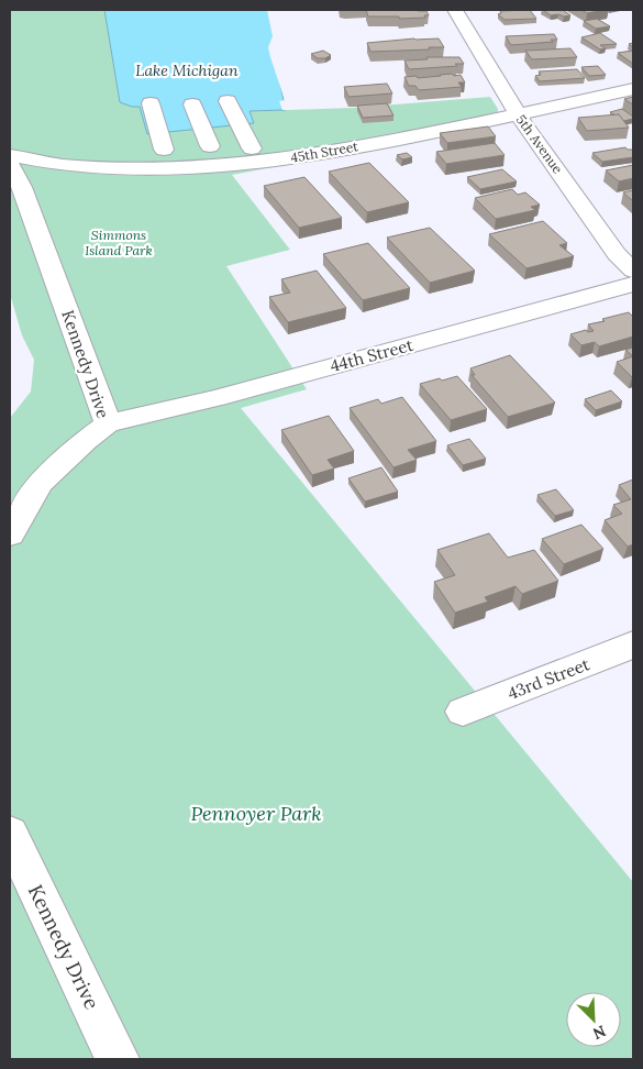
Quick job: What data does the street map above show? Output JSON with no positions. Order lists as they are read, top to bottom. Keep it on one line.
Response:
{"streets":{"street":["5th Avenue","45th Street","44th Street","Kennedy Drive","43rd Street"]},"crossings":[["5th Avenue","45th Street"],["44th Street","Kennedy Drive"]],"water":["Lake Michigan"],"parks":["Simmons Island Park","Pennoyer Park"],"north":"bottom right"}
